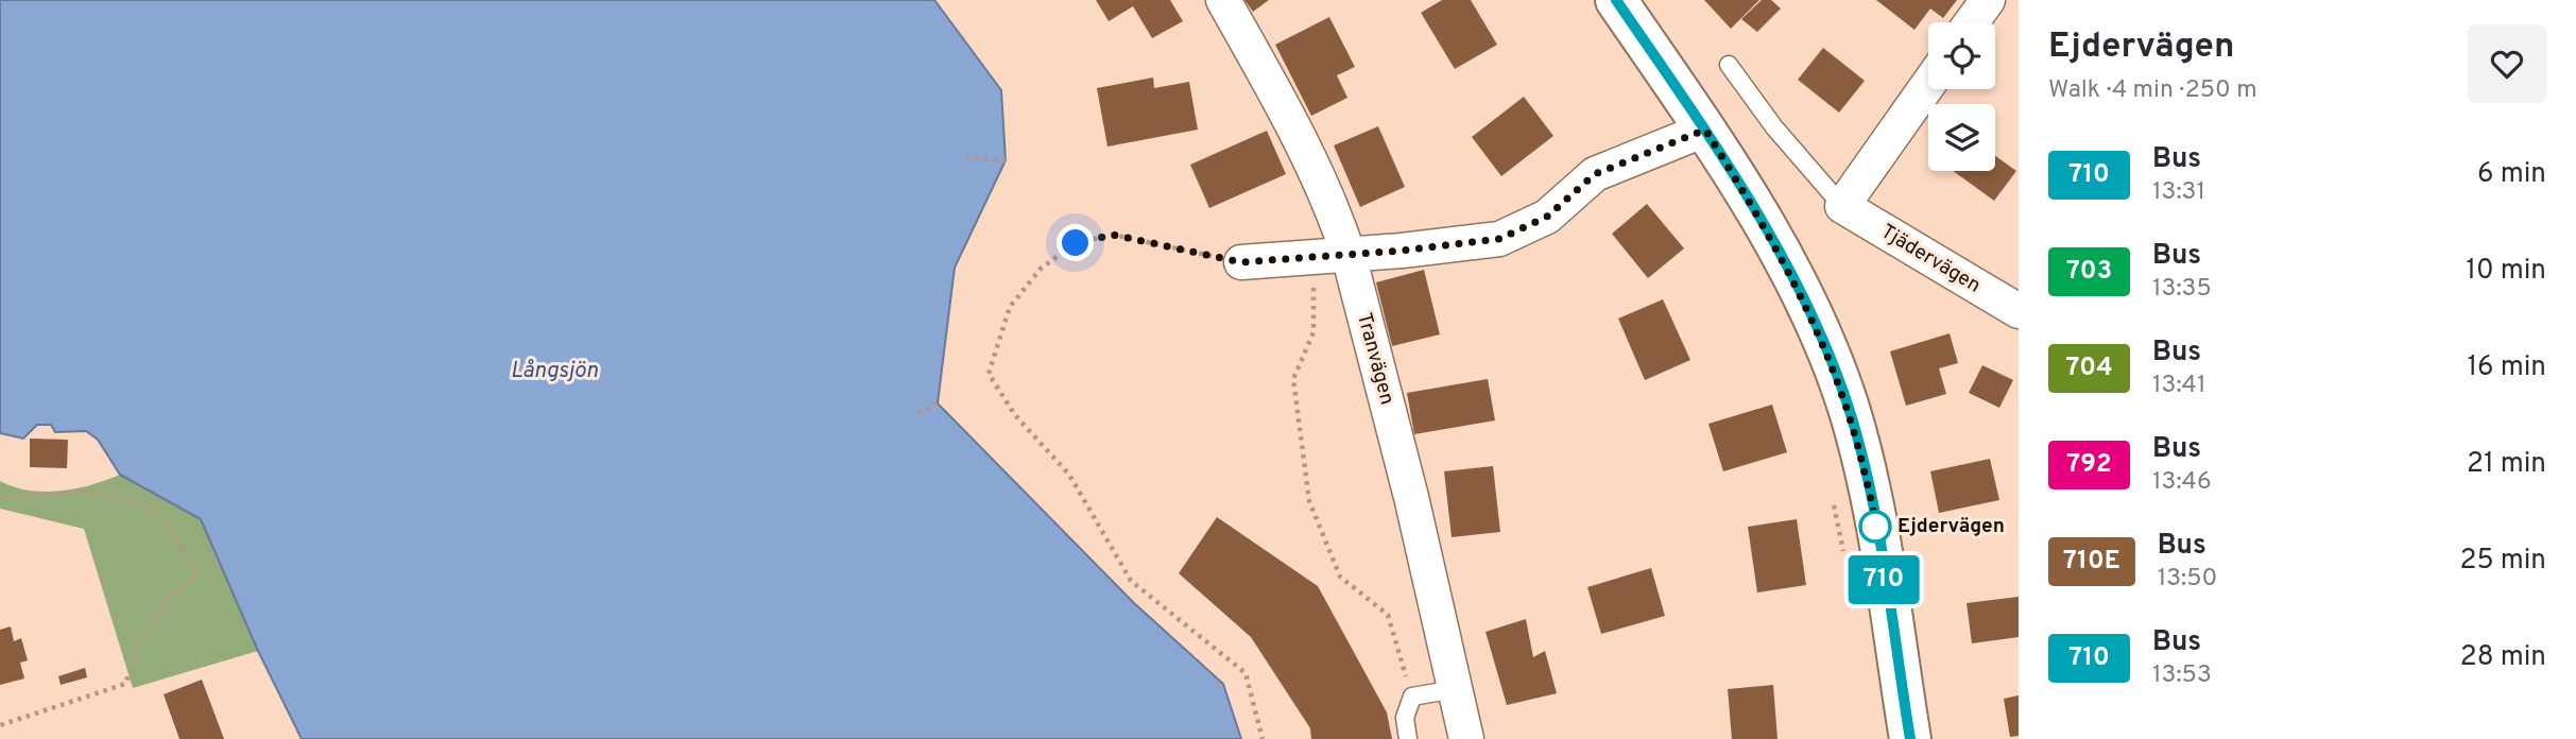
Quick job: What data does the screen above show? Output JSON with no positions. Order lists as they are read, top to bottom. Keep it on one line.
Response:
{"streets":{"street":["Tjädervägen","Tranvägen"]},"water":["Långsjön"],"places":["Ejdervägen"],"lines":["bus line 710"],"page":{"on_map":"710","heading":["Ejdervägen","Walk · 4 min · 250 m"],"list":[{"mark":"710","name":"Bus","note":"13:31","value":"6 min"},{"mark":"703","name":"Bus","note":"13:35","value":"10 min"},{"mark":"704","name":"Bus","note":"13:41","value":"16 min"},{"mark":"792","name":"Bus","note":"13:46","value":"21 min"},{"mark":"710E","name":"Bus","note":"13:50","value":"25 min"},{"mark":"710","name":"Bus","note":"13:53","value":"28 min"}]}}
